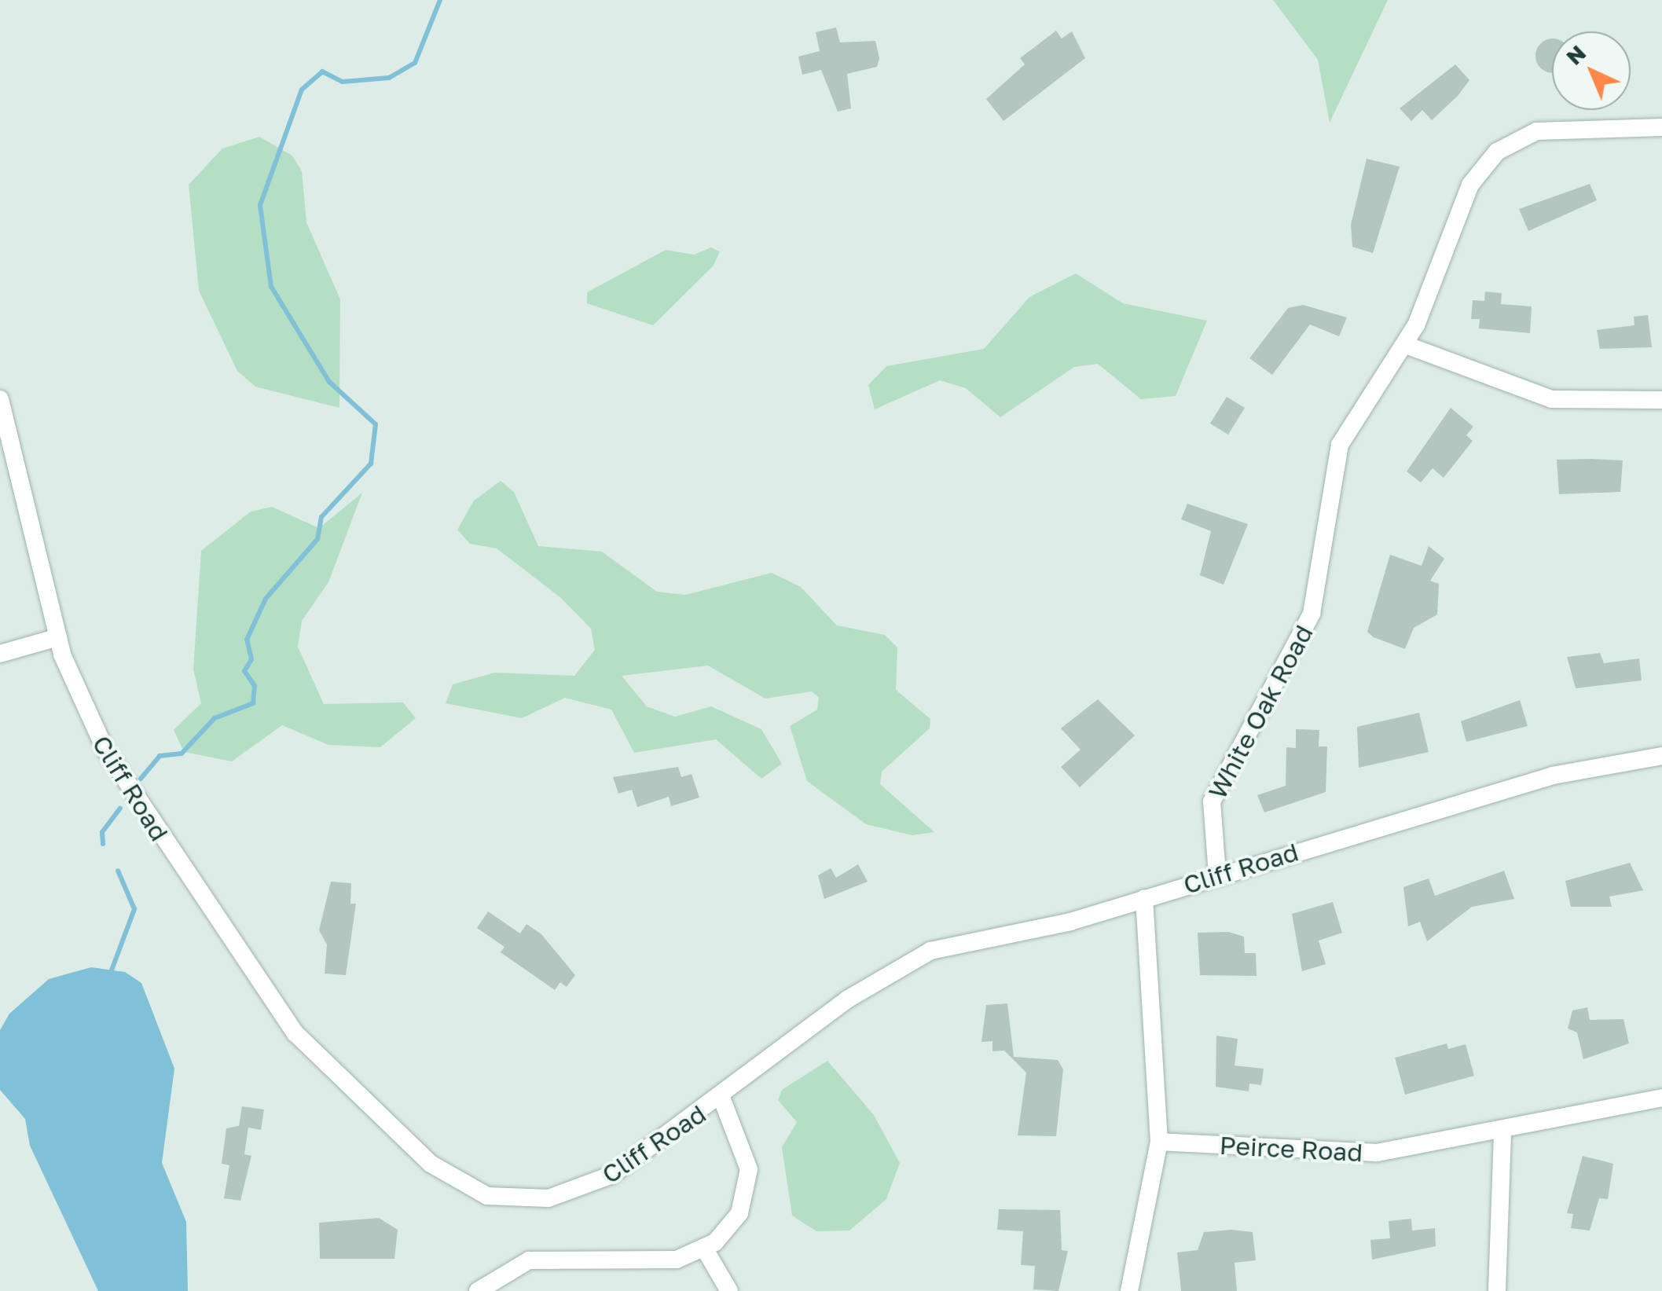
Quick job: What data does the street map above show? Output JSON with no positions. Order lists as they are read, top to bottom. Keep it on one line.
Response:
{"streets":{"street":["White Oak Road","Cliff Road","Peirce Road"]},"crossings":[["White Oak Road","Cliff Road"]],"north":"top left"}
